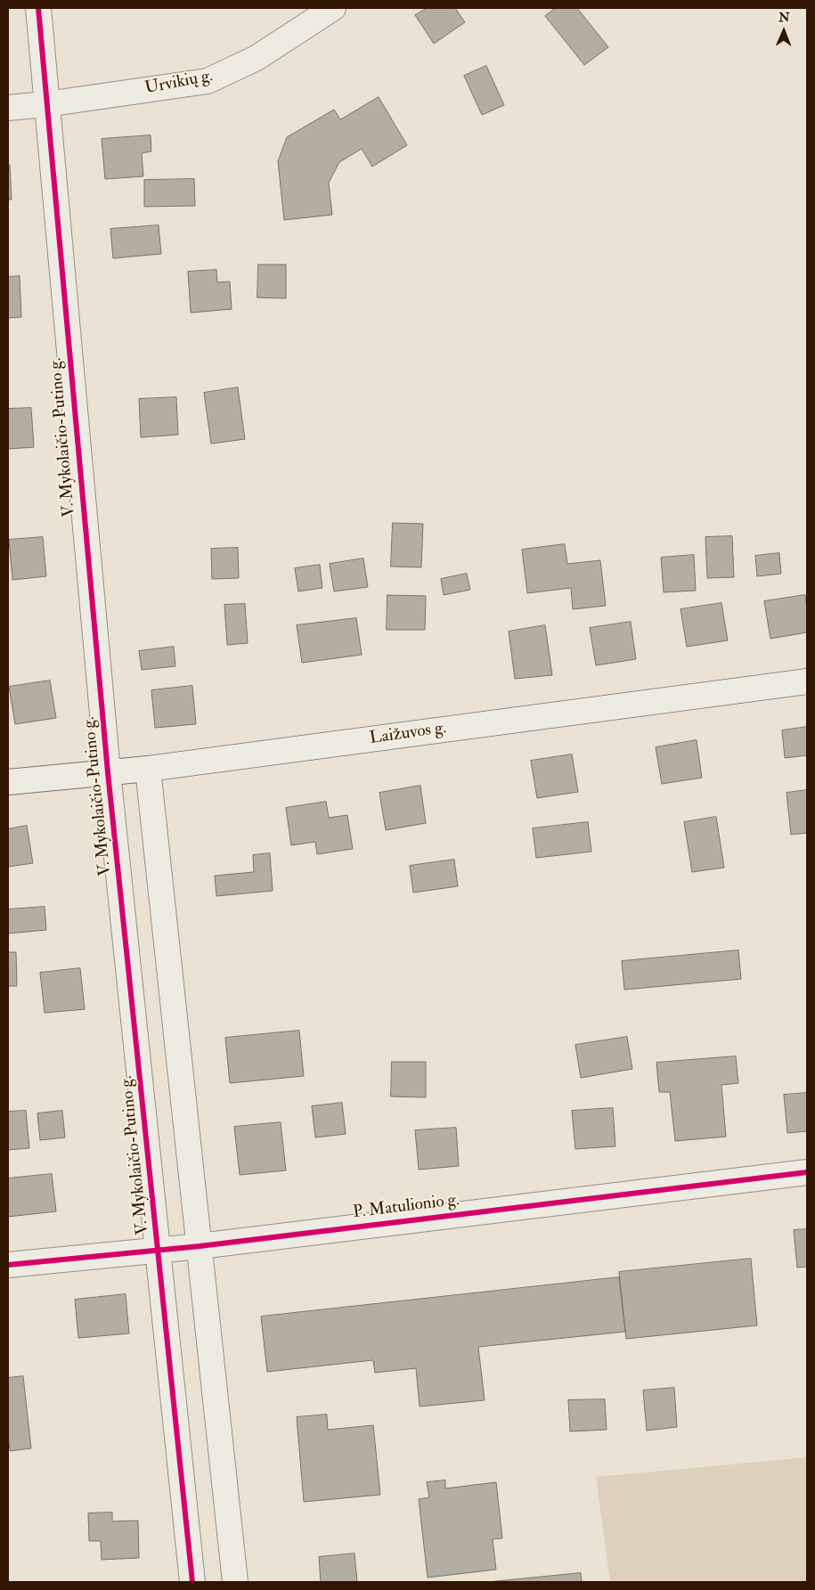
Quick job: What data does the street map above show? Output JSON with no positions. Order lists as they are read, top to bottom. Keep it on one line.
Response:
{"streets":{"street":["Urvikių g.","V. Mykolaičio-Putino g.","Laižuvos g.","P. Matulionio g."]},"crossings":[["Urvikių g.","V. Mykolaičio-Putino g."],["V. Mykolaičio-Putino g.","Laižuvos g."],["V. Mykolaičio-Putino g.","P. Matulionio g."]],"north":"top"}
